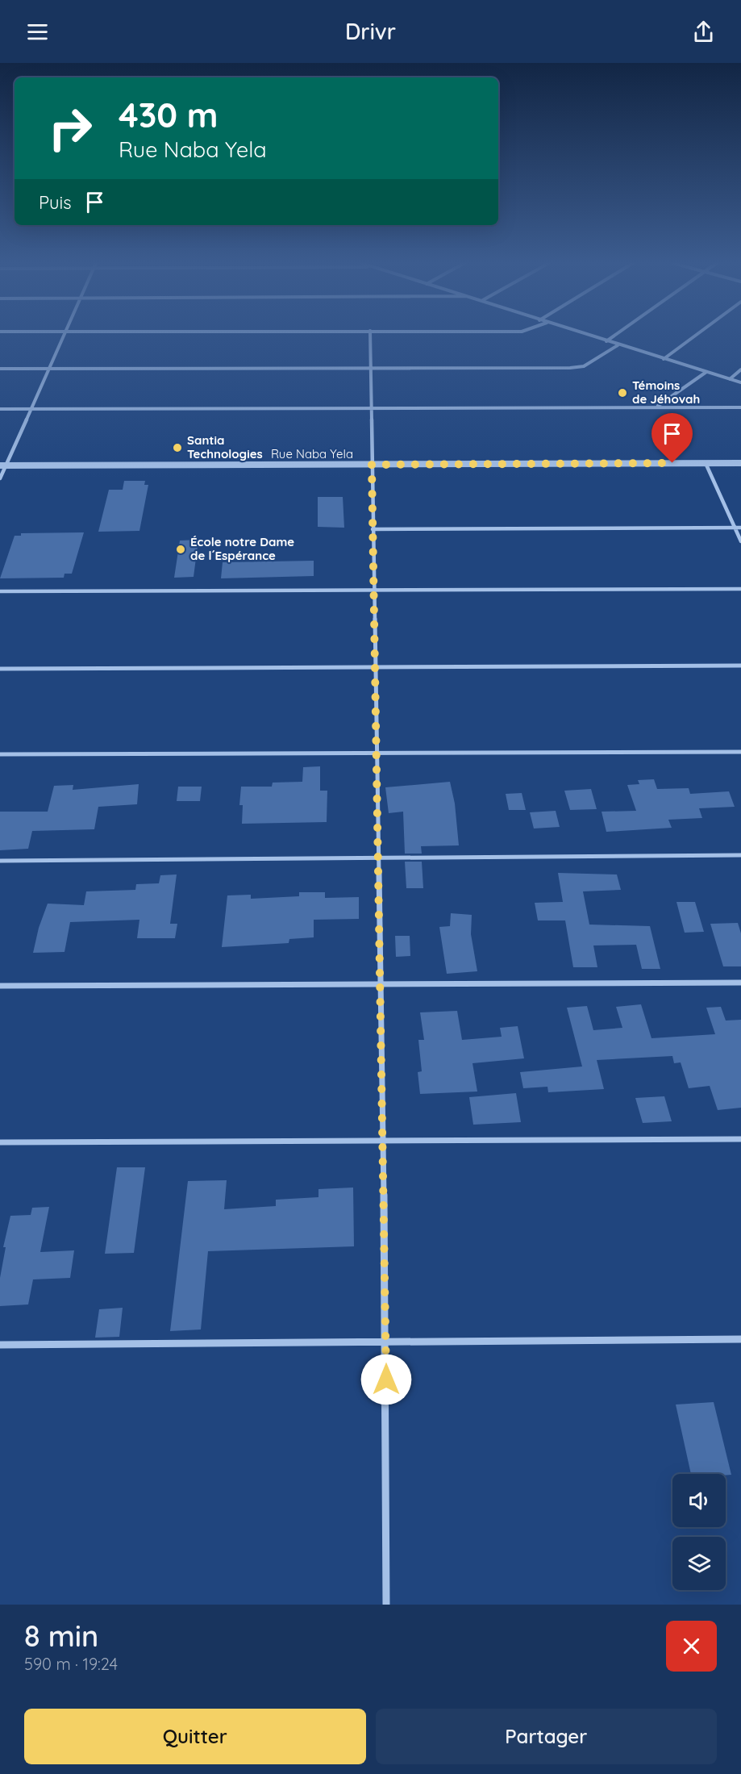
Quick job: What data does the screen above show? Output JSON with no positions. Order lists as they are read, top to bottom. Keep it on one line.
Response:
{"streets":{"street":["Rue Naba Yela"]},"places":["Témoins de Jéhovah","Santia Technologies","École notre Dame de l´Espérance"],"page":{"header":"Drivr","turn":["430 m","Rue Naba Yela"],"then":"Puis","heading":["8 min","590 m · 19:24"],"buttons":["Quitter","Partager"]}}
